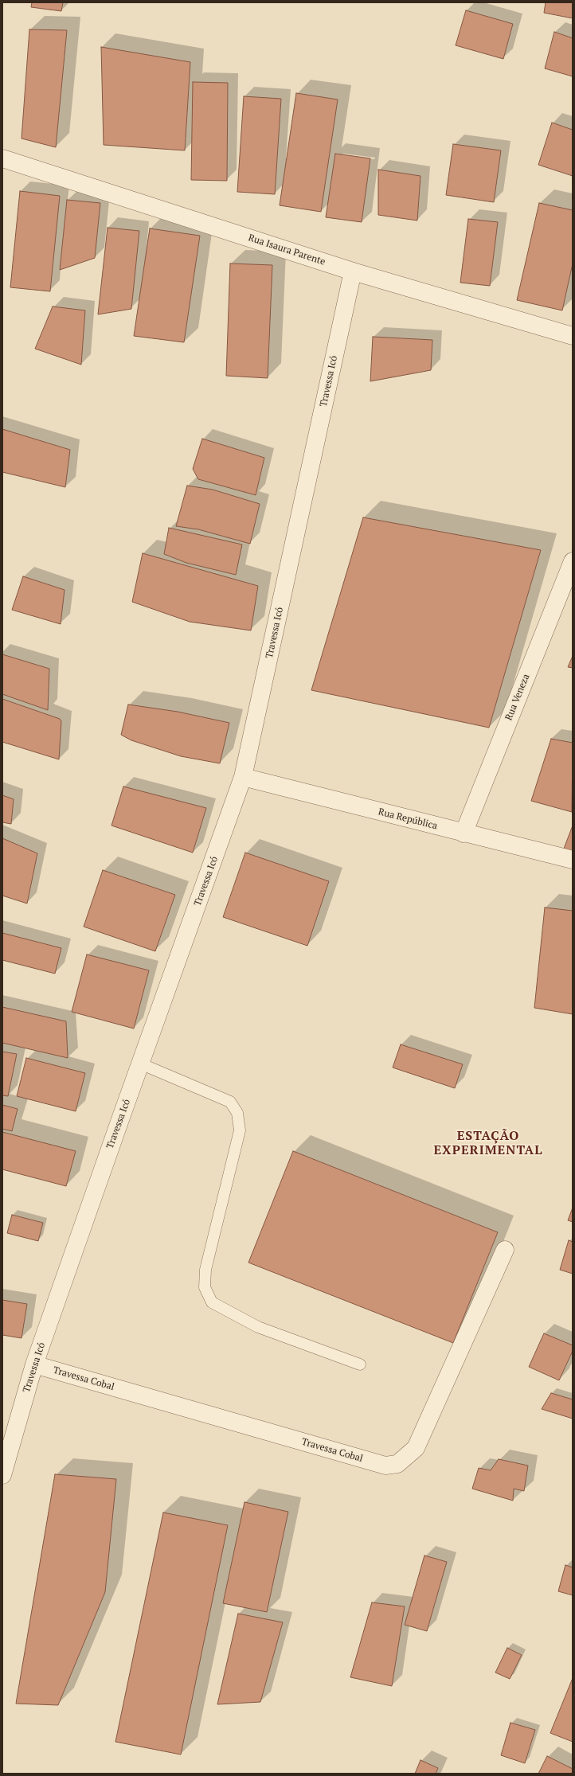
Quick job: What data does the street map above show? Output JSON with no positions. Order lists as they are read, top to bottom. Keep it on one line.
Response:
{"streets":{"street":["Rua Isaura Parente","Travessa Icó","Rua Veneza","Rua República","Travessa Cobal"]},"crossings":[["Rua Isaura Parente","Travessa Icó"],["Travessa Icó","Rua República"],["Travessa Icó","Travessa Cobal"],["Rua Veneza","Rua República"]],"districts":["ESTAÇÃO EXPERIMENTAL"]}
